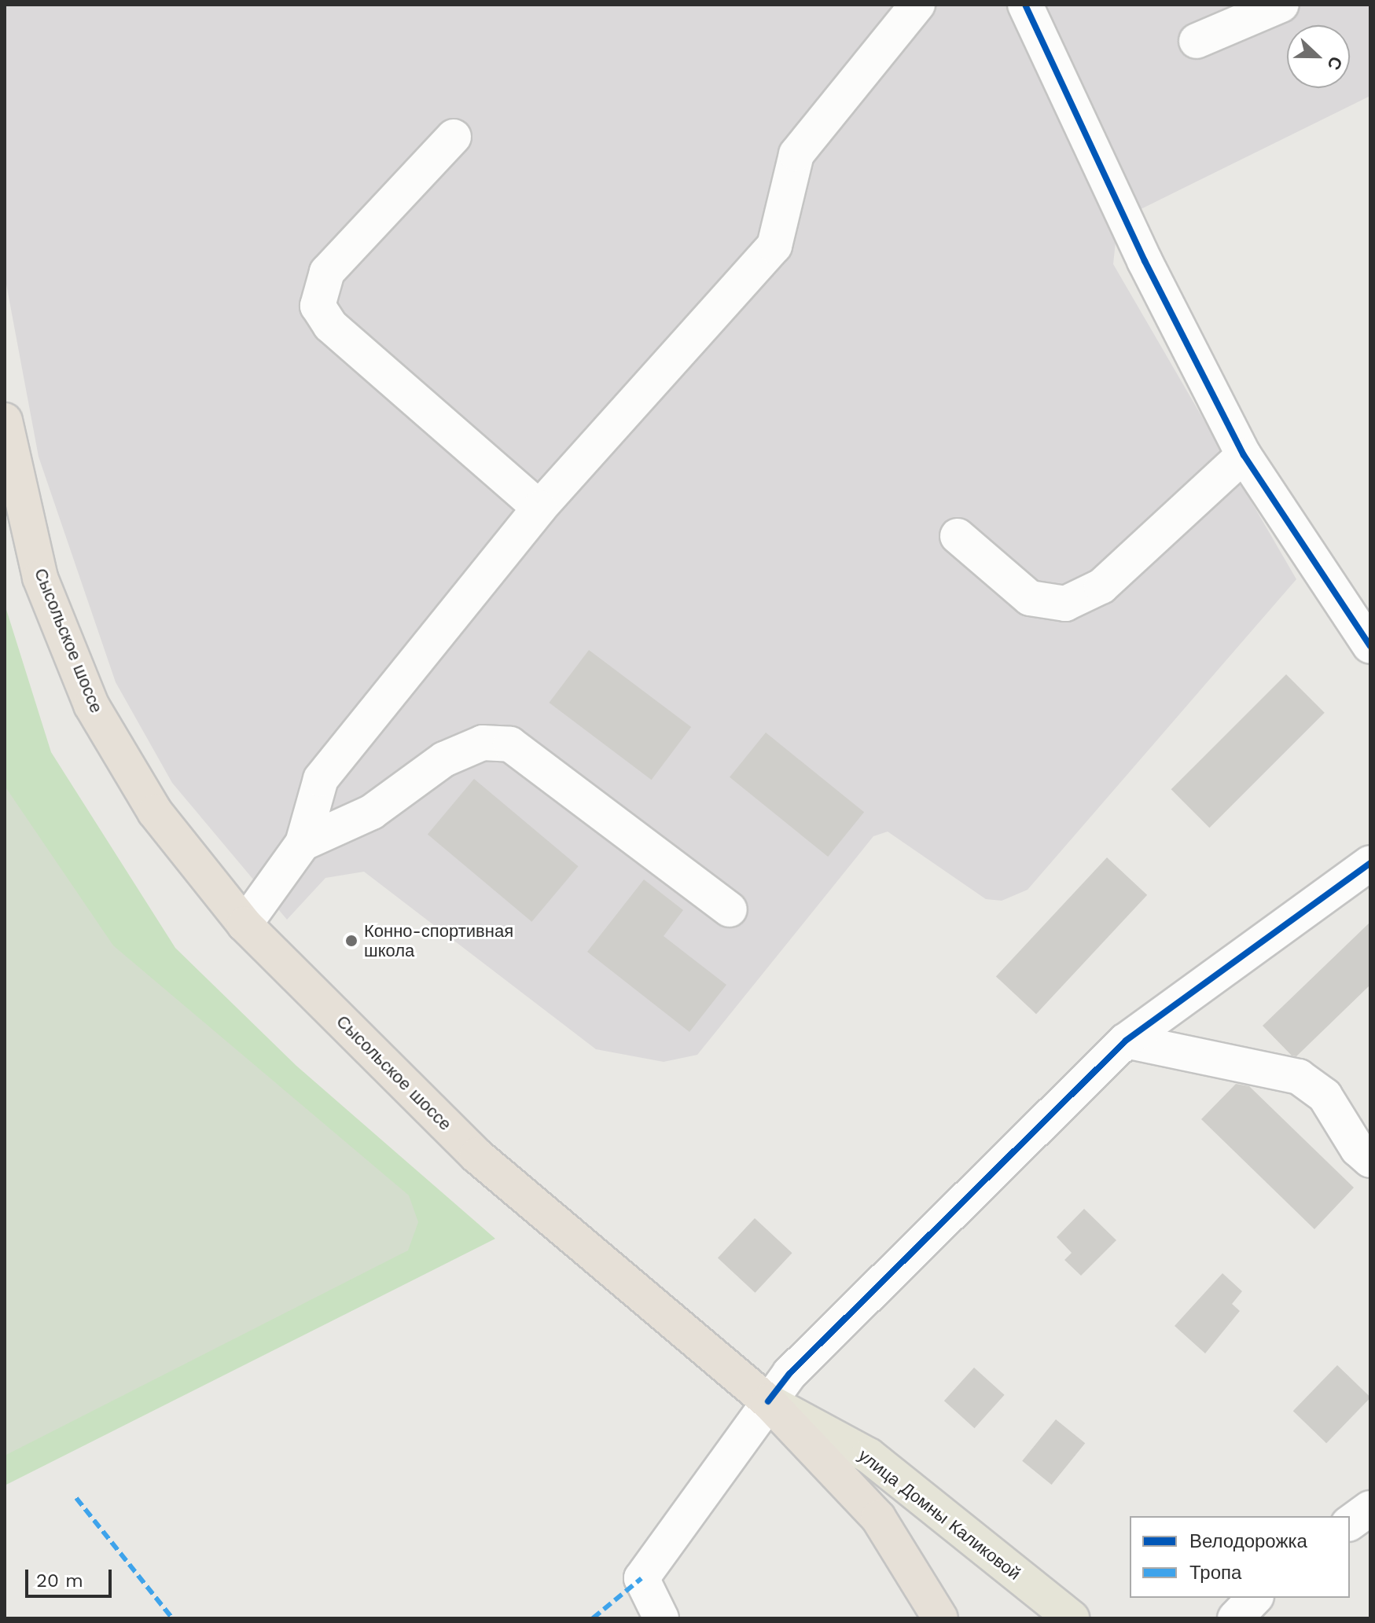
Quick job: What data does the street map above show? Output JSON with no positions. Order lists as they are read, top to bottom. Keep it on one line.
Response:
{"streets":{"highway":["Сысольское шоссе"],"main road":["улица Домны Каликовой"]},"crossings":[["Сысольское шоссе","улица Домны Каликовой"]],"places":["Конно-спортивная школа"],"legend":["Велодорожка","Тропа"],"scale_bar":"20 m","north":"right"}
